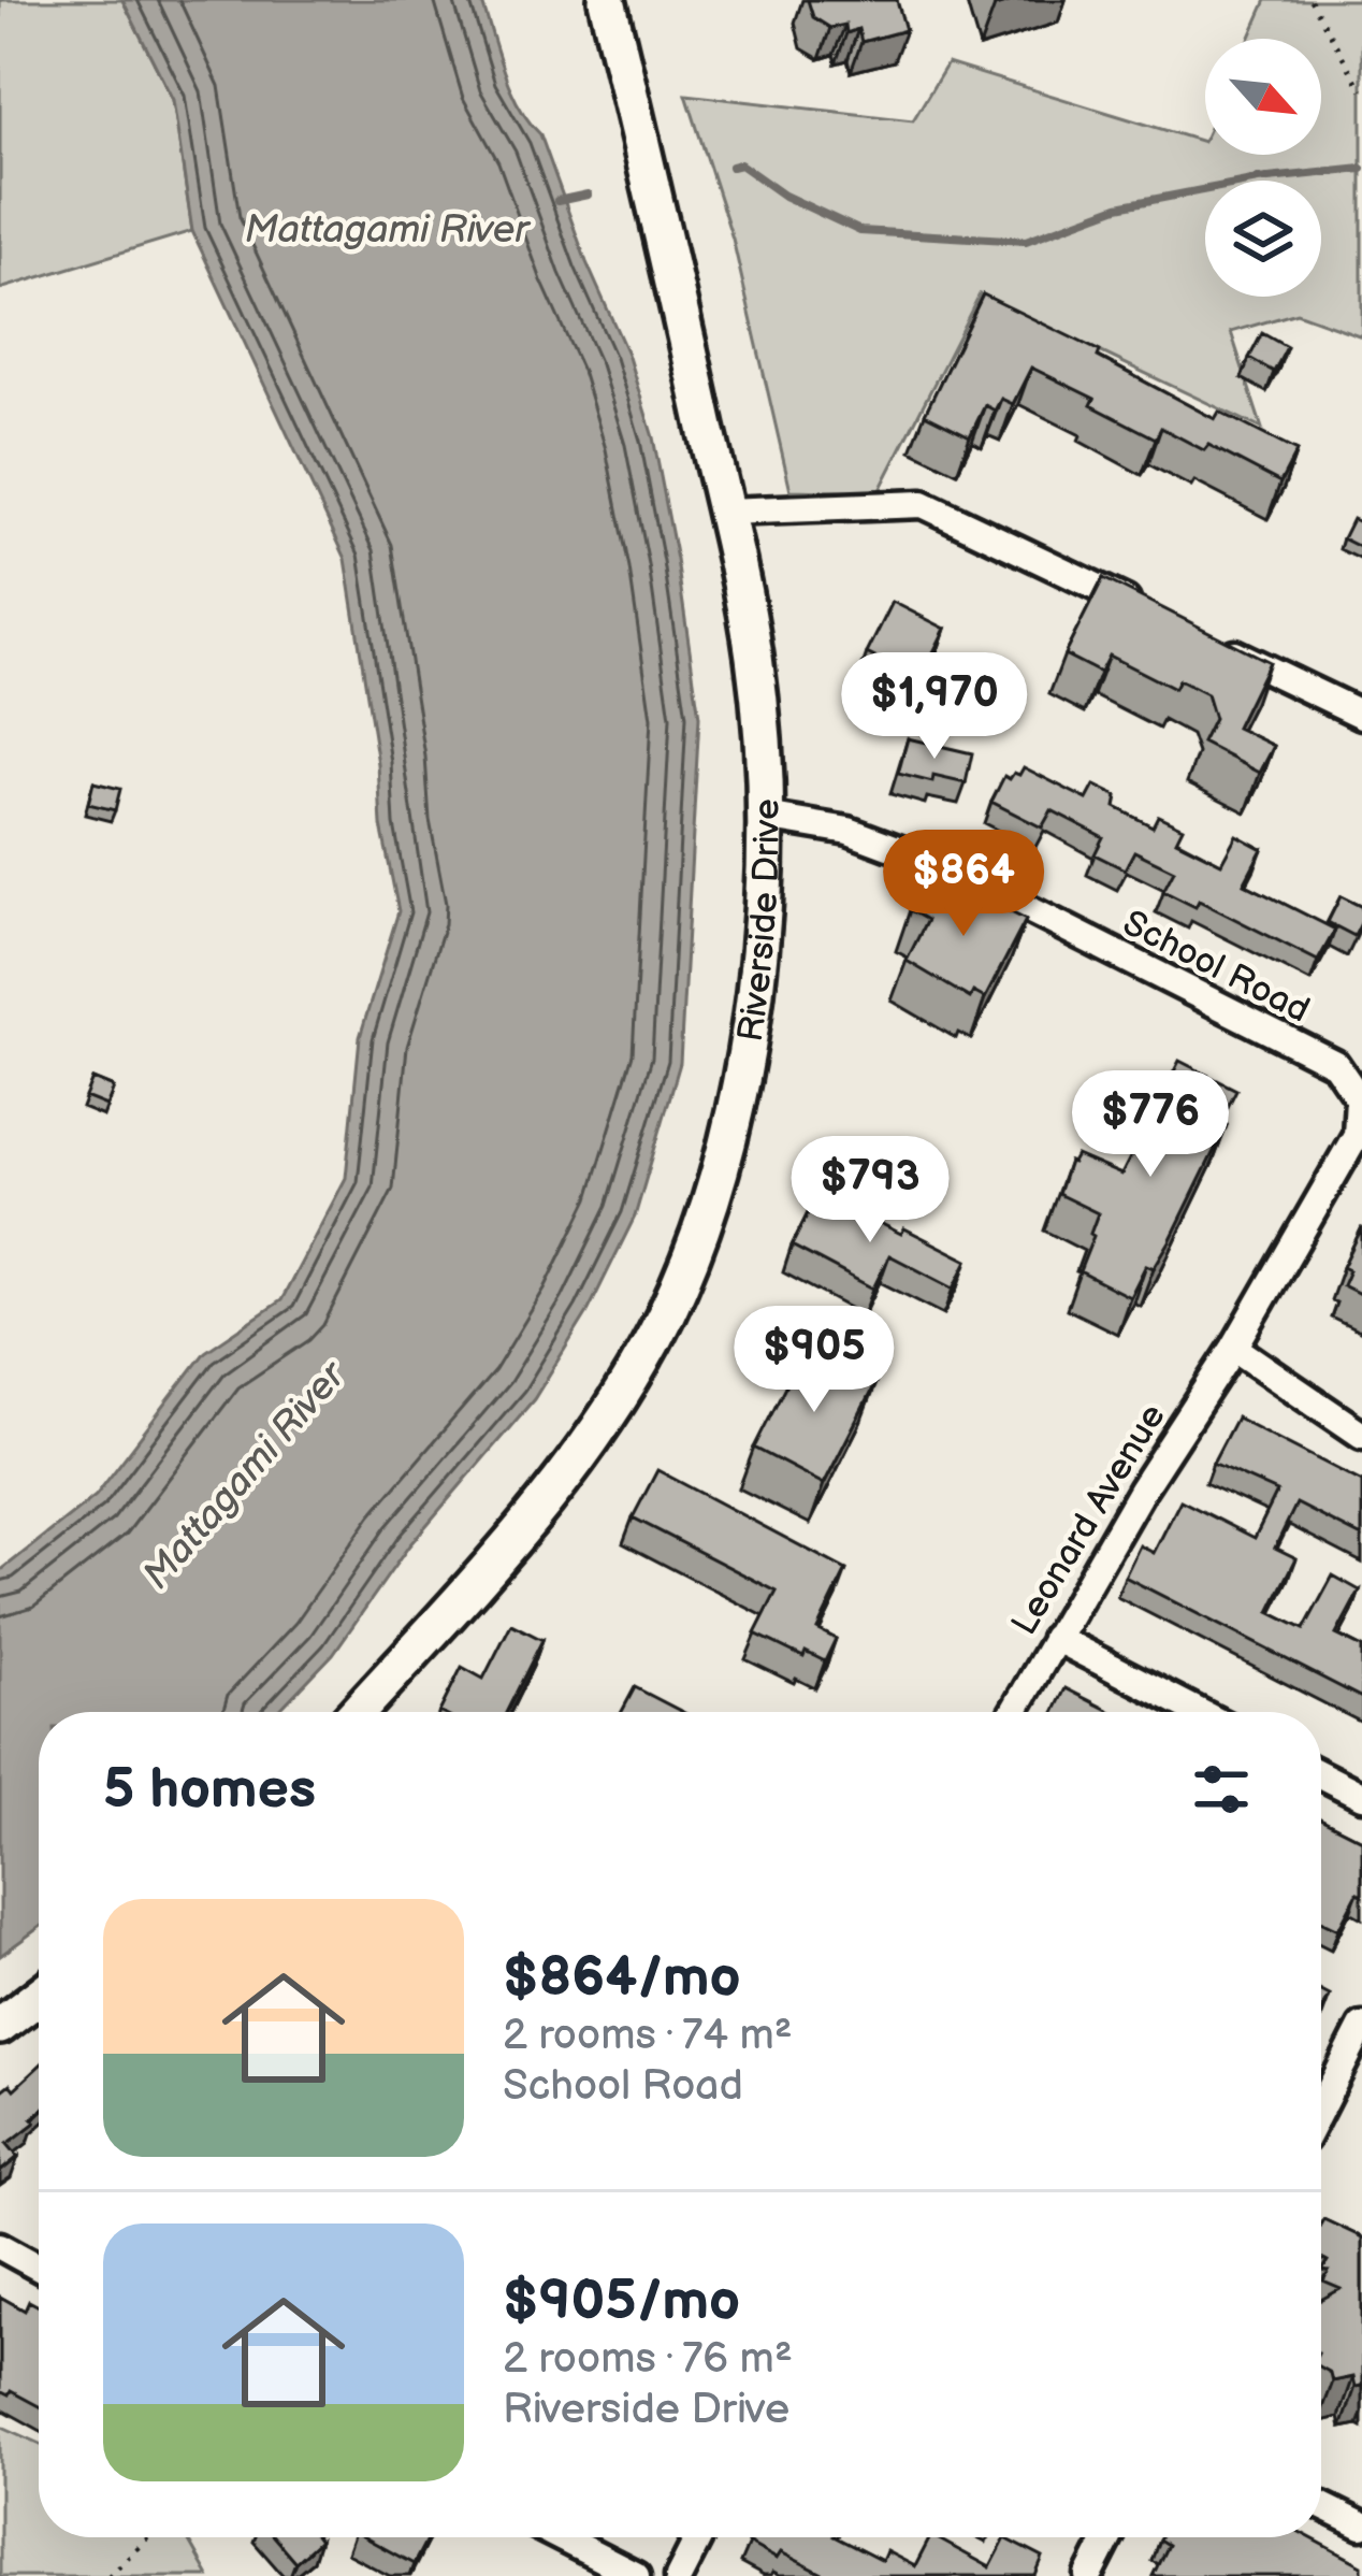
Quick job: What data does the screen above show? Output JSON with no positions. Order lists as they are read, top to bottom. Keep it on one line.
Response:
{"streets":{"main road":["Riverside Drive"],"street":["School Road","Leonard Avenue"]},"crossings":[["Riverside Drive","School Road"],["School Road","Leonard Avenue"]],"water":["Mattagami River"],"north":"bottom right","page":{"price":["$1,970","$864","$776","$793","$905"],"heading":"5 homes","list":[{"name":"$864/mo","note":"2 rooms · 74 m² · School Road"},{"name":"$905/mo","note":"2 rooms · 76 m² · Riverside Drive"}]}}
